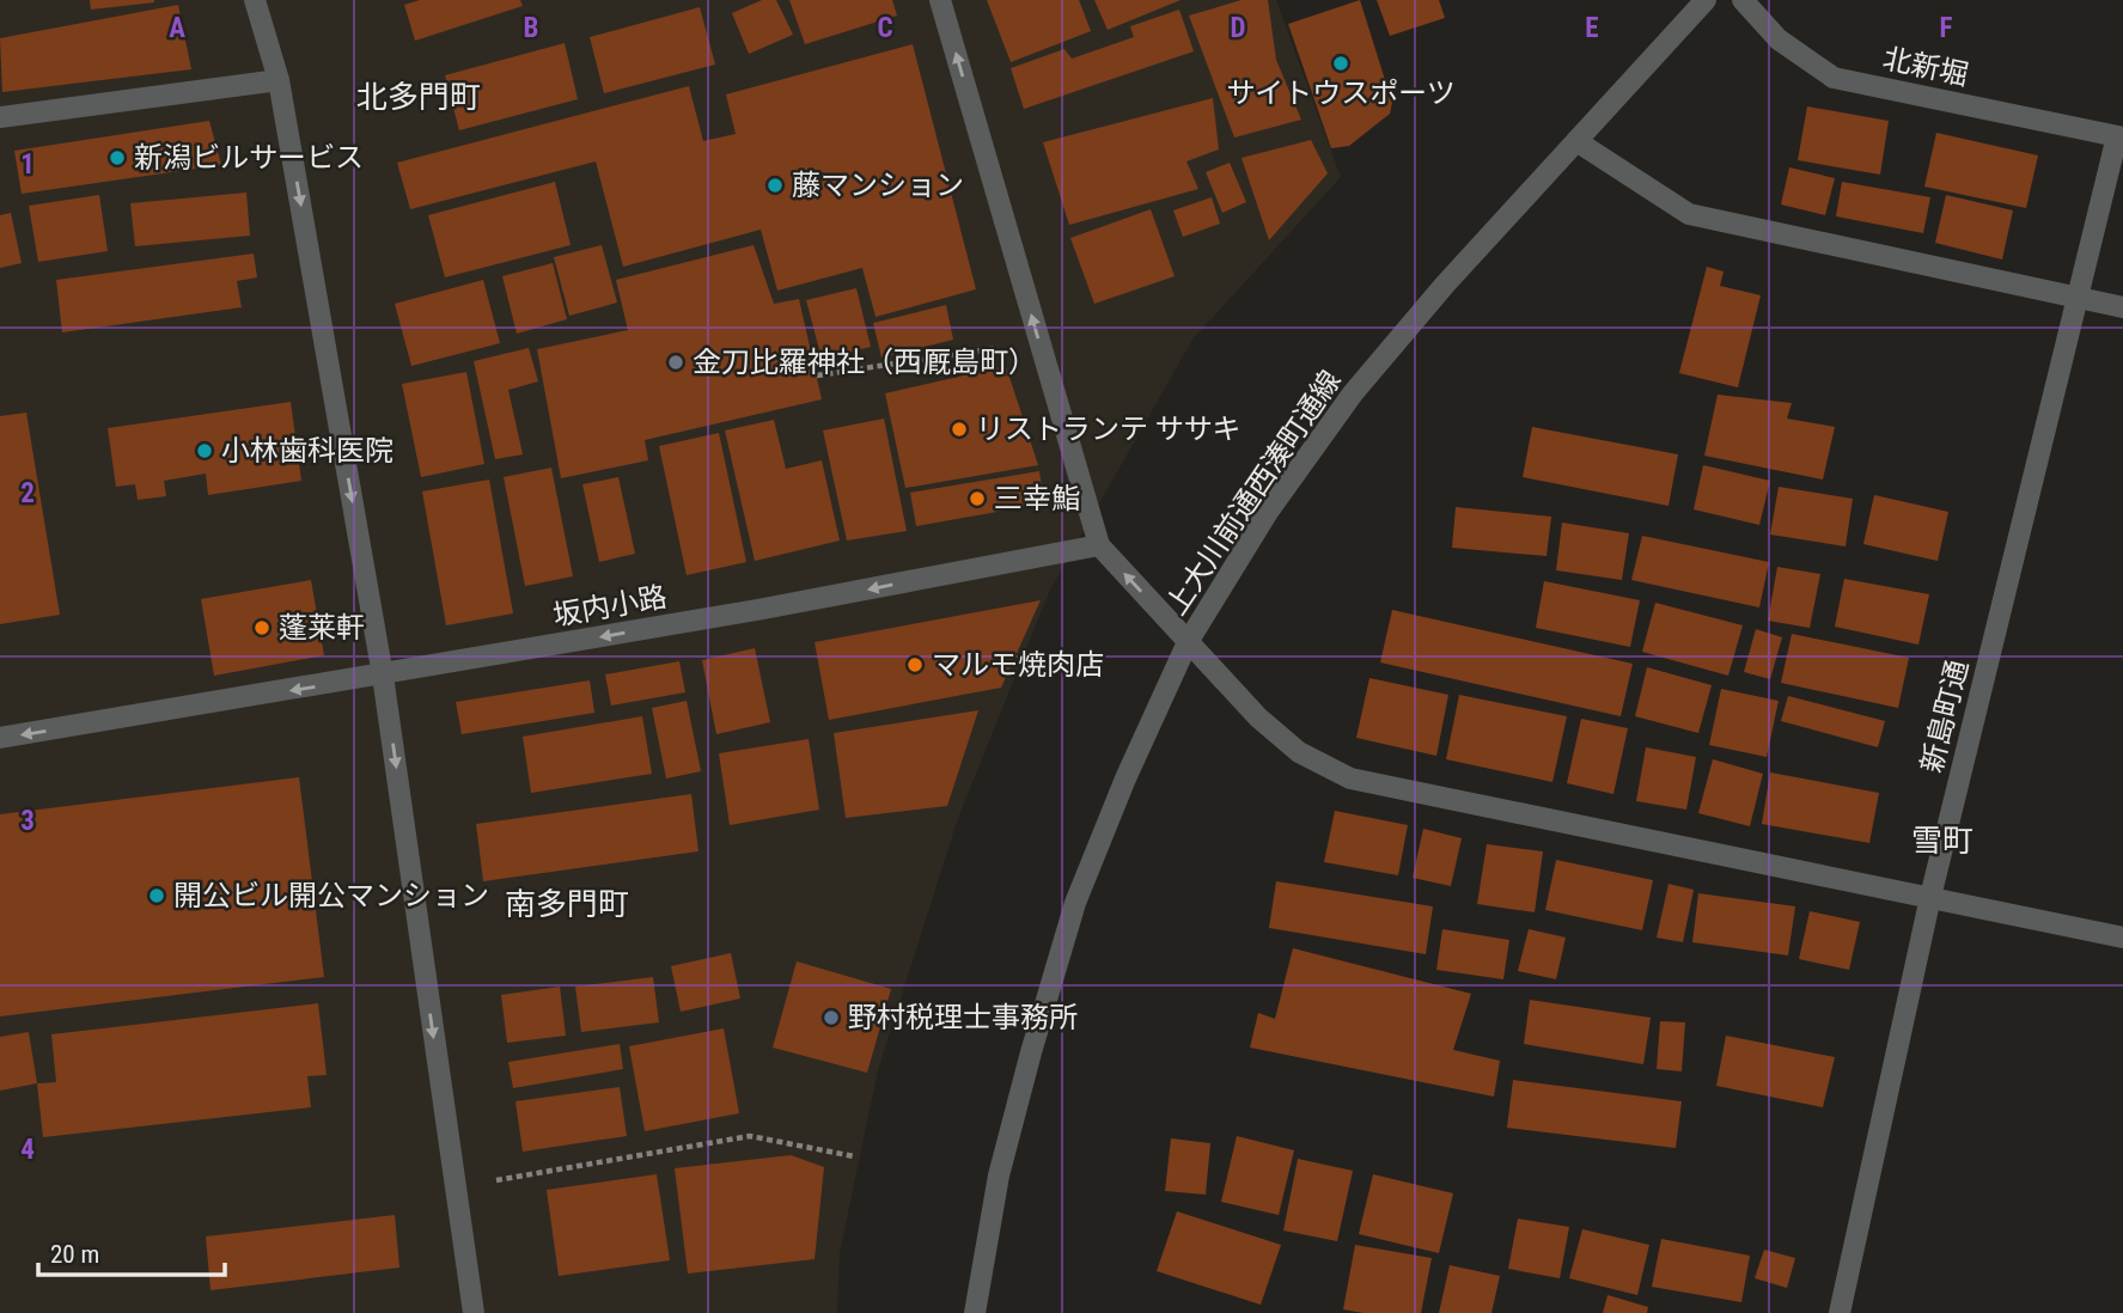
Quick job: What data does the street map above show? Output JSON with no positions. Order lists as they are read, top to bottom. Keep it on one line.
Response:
{"streets":{"street":["北新堀","上大川前通西湊町通線","坂内小路","新島町通"]},"crossings":[["北新堀","新島町通"]],"one_way":["坂内小路"],"districts":["北多門町","雪町","南多門町"],"places":["サイトウスポーツ","新潟ビルサービス","藤マンション","金刀比羅神社（西厩島町）","リストランテ ササキ","小林歯科医院","三幸鮨","蓬莱軒","マルモ焼肉店","開公ビル開公マンション","野村税理士事務所"],"scale_bar":"20 m","grid":{"columns":["A","B","C","D","E","F"],"rows":["1","2","3","4"]}}
